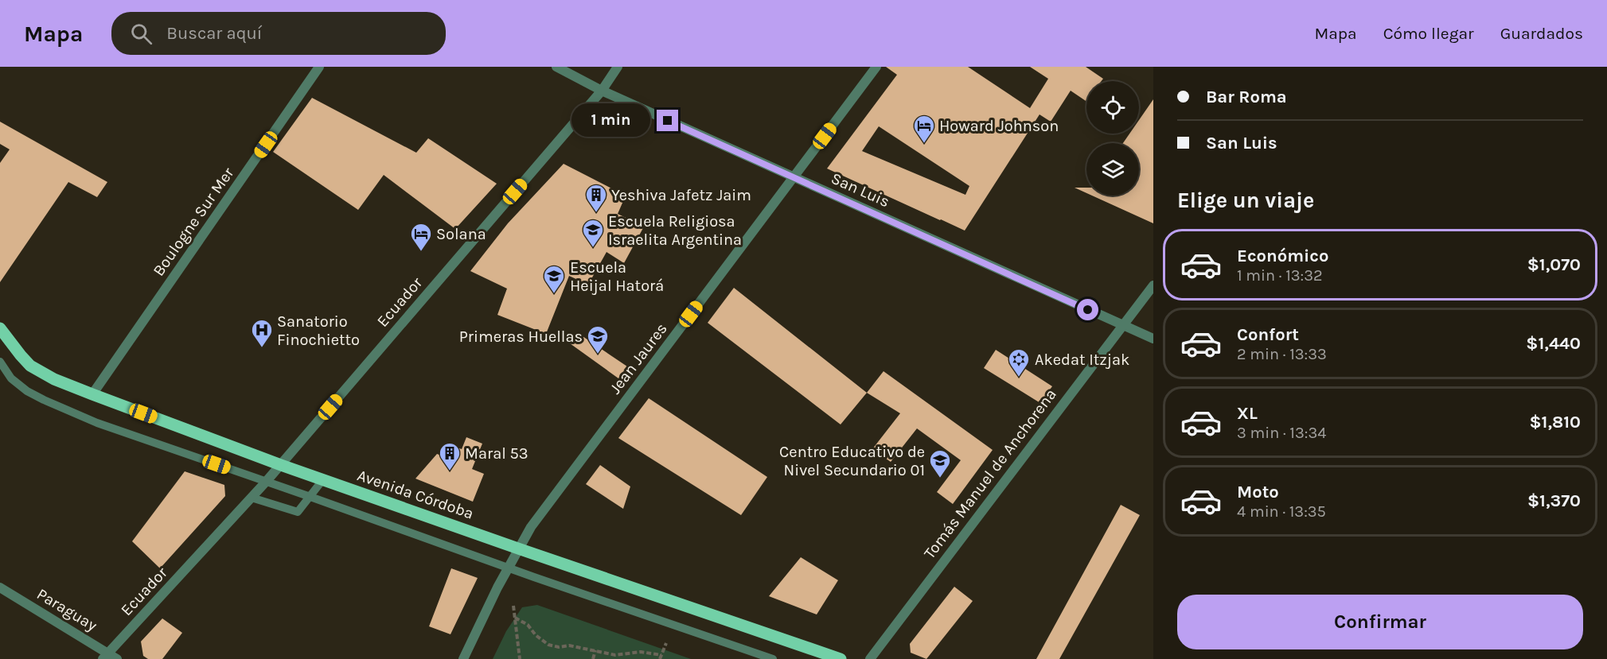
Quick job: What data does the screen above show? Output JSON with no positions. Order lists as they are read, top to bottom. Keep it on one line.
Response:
{"streets":{"main road":["Avenida Córdoba"],"street":["San Luis","Boulogne Sur Mer","Ecuador","Jean Jaures","Tomás Manuel de Anchorena","Paraguay"]},"crossings":[["San Luis","Ecuador"],["San Luis","Jean Jaures"],["San Luis","Tomás Manuel de Anchorena"],["Boulogne Sur Mer","Avenida Córdoba"],["Ecuador","Avenida Córdoba"],["Ecuador","Paraguay"],["Jean Jaures","Avenida Córdoba"]],"places":{"hotel":["Howard Johnson","Solana"],"building":["Yeshiva Jafetz Jaim","Maral 53"],"school or university":["Escuela Religiosa Israelita Argentina","Escuela Heijal Hatorá","Primeras Huellas","Centro Educativo de Nivel Secundario 01"],"hospital":["Sanatorio Finochietto"],"synagogue":["Akedat Itzjak"]},"page":{"header":"Mapa","search":"Buscar aquí","nav":["Mapa","Cómo llegar","Guardados"],"banner":["Bar Roma","San Luis"],"bubble":"1 min","heading":"Elige un viaje","list":[{"name":"Económico","note":"1 min · 13:32","value":"$1,070"},{"name":"Confort","note":"2 min · 13:33","value":"$1,440"},{"name":"XL","note":"3 min · 13:34","value":"$1,810"},{"name":"Moto","note":"4 min · 13:35","value":"$1,370"}],"buttons":"Confirmar"}}
